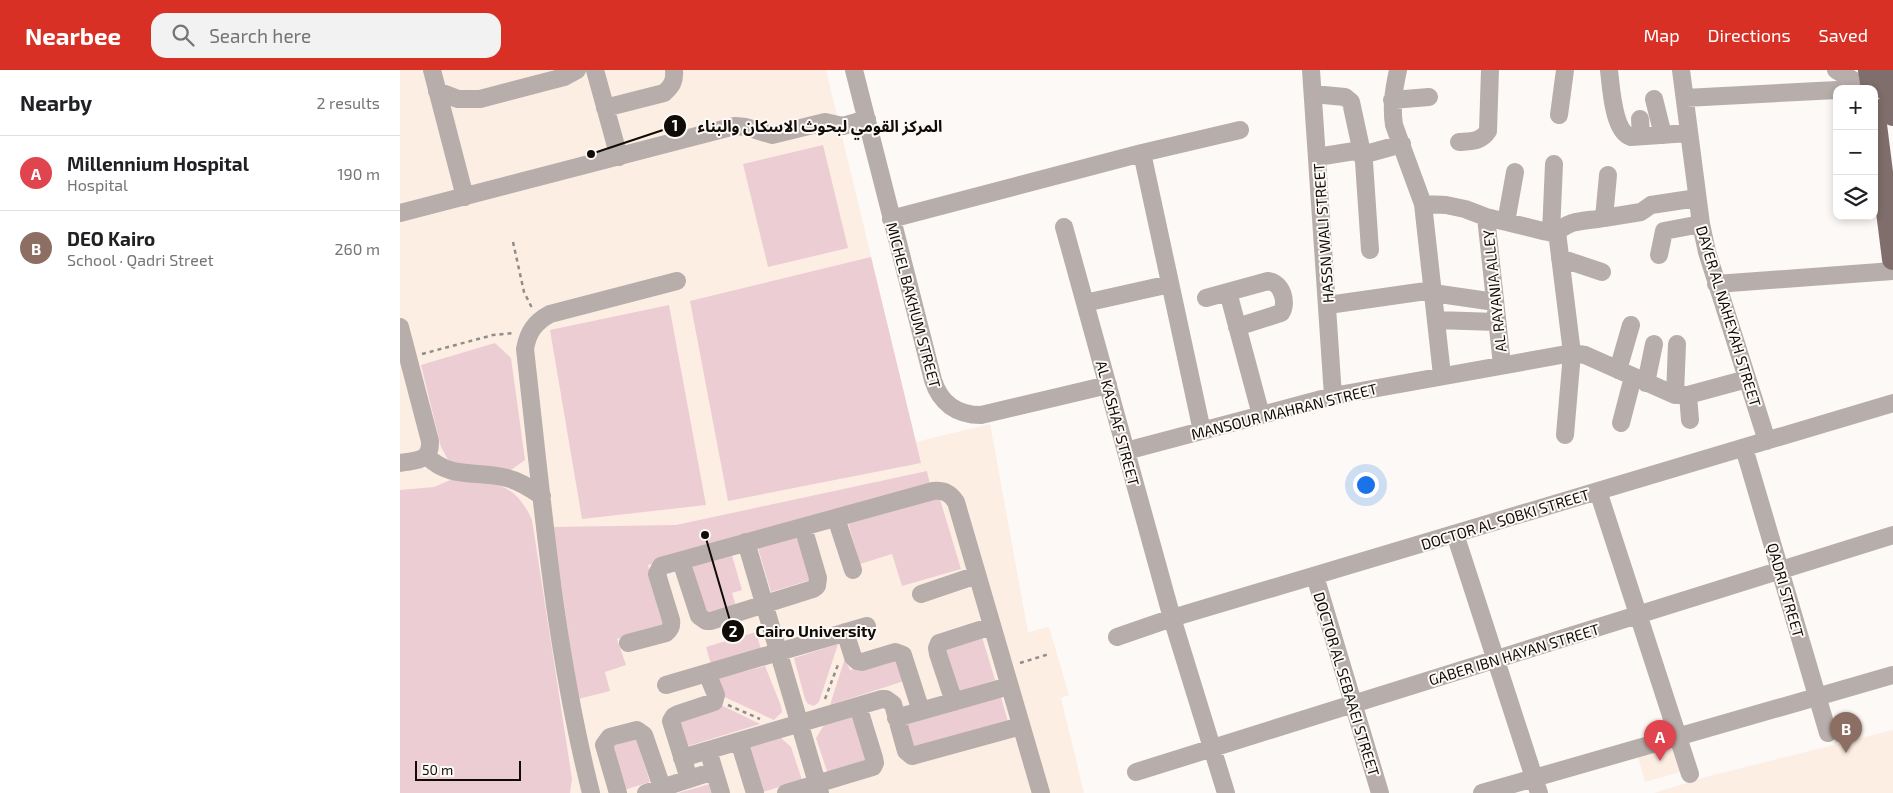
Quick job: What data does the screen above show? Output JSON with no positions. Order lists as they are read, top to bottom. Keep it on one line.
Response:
{"streets":{"street":["HASSN WALI STREET","AL RAYANIA ALLEY","MICHEL BAKHUM STREET","DAYER AL NAHEYAH STREET","MANSOUR MAHRAN STREET","AL KASHAF STREET","DOCTOR AL SOBKI STREET","QADRI STREET","GABER IBN HAYAN STREET","DOCTOR AL SEBAAEI STREET"]},"crossings":[["HASSN WALI STREET","MANSOUR MAHRAN STREET"],["AL RAYANIA ALLEY","MANSOUR MAHRAN STREET"],["MICHEL BAKHUM STREET","AL KASHAF STREET"],["DAYER AL NAHEYAH STREET","DOCTOR AL SOBKI STREET"],["MANSOUR MAHRAN STREET","AL KASHAF STREET"],["AL KASHAF STREET","DOCTOR AL SOBKI STREET"],["AL KASHAF STREET","GABER IBN HAYAN STREET"],["DOCTOR AL SOBKI STREET","QADRI STREET"],["DOCTOR AL SOBKI STREET","DOCTOR AL SEBAAEI STREET"],["QADRI STREET","GABER IBN HAYAN STREET"],["GABER IBN HAYAN STREET","DOCTOR AL SEBAAEI STREET"]],"places":["المركز القومي لبحوث الاسكان والبناء","Cairo University"],"scale_bar":"50 m","page":{"header":"Nearbee","search":"Search here","nav":["Map","Directions","Saved"],"heading":["Nearby","2 results"],"map_buttons":["+","−"],"list":[{"mark":"A","name":"Millennium Hospital","note":"Hospital","value":"190 m"},{"mark":"B","name":"DEO Kairo","note":"School · Qadri Street","value":"260 m"}],"pins":["B","A"],"scale":"50 m"}}
